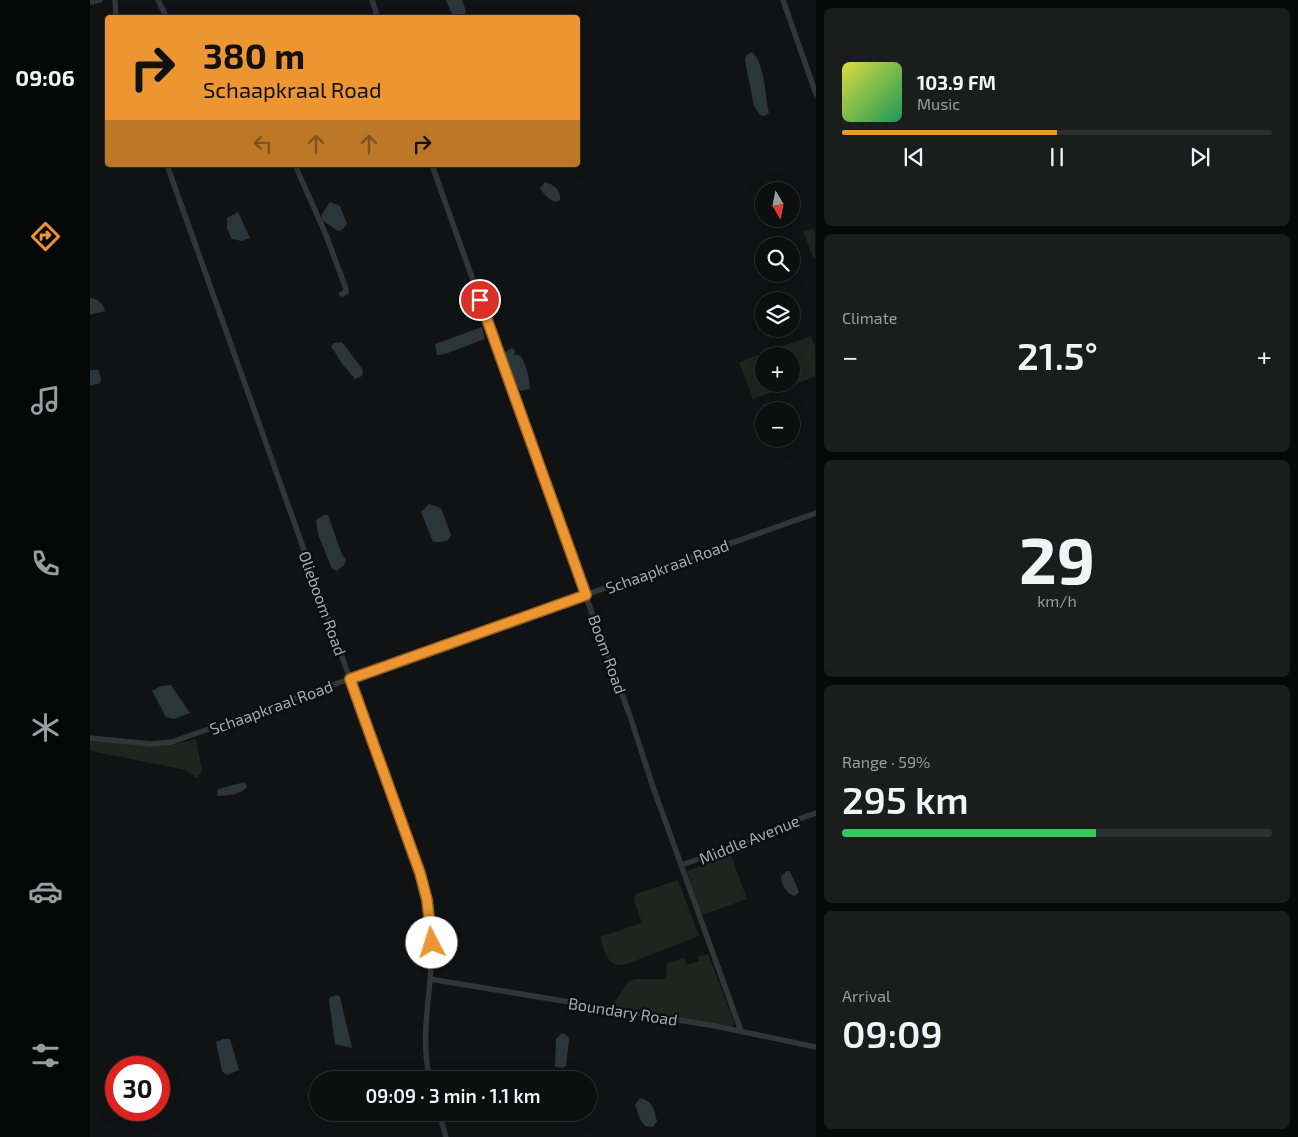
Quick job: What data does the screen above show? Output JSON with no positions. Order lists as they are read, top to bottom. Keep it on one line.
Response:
{"streets":{"street":["Schaapkraal Road","Olieboom Road","Boom Road","Middle Avenue","Boundary Road"]},"crossings":[["Schaapkraal Road","Olieboom Road"],["Schaapkraal Road","Boom Road"],["Olieboom Road","Boundary Road"],["Boom Road","Middle Avenue"],["Boom Road","Boundary Road"]],"north":"bottom","page":{"tabs":"09:06","turn":["380 m","Schaapkraal Road"],"song":["103.9 FM","Music"],"map_buttons":["+","−"],"tile":["Climate",["29","km/h"],["Range · 59%","295 km"],["Arrival","09:09"]],"heat":["−","21.5°","+"],"limit":"30","trip":"09:09 · 3 min · 1.1 km"}}
